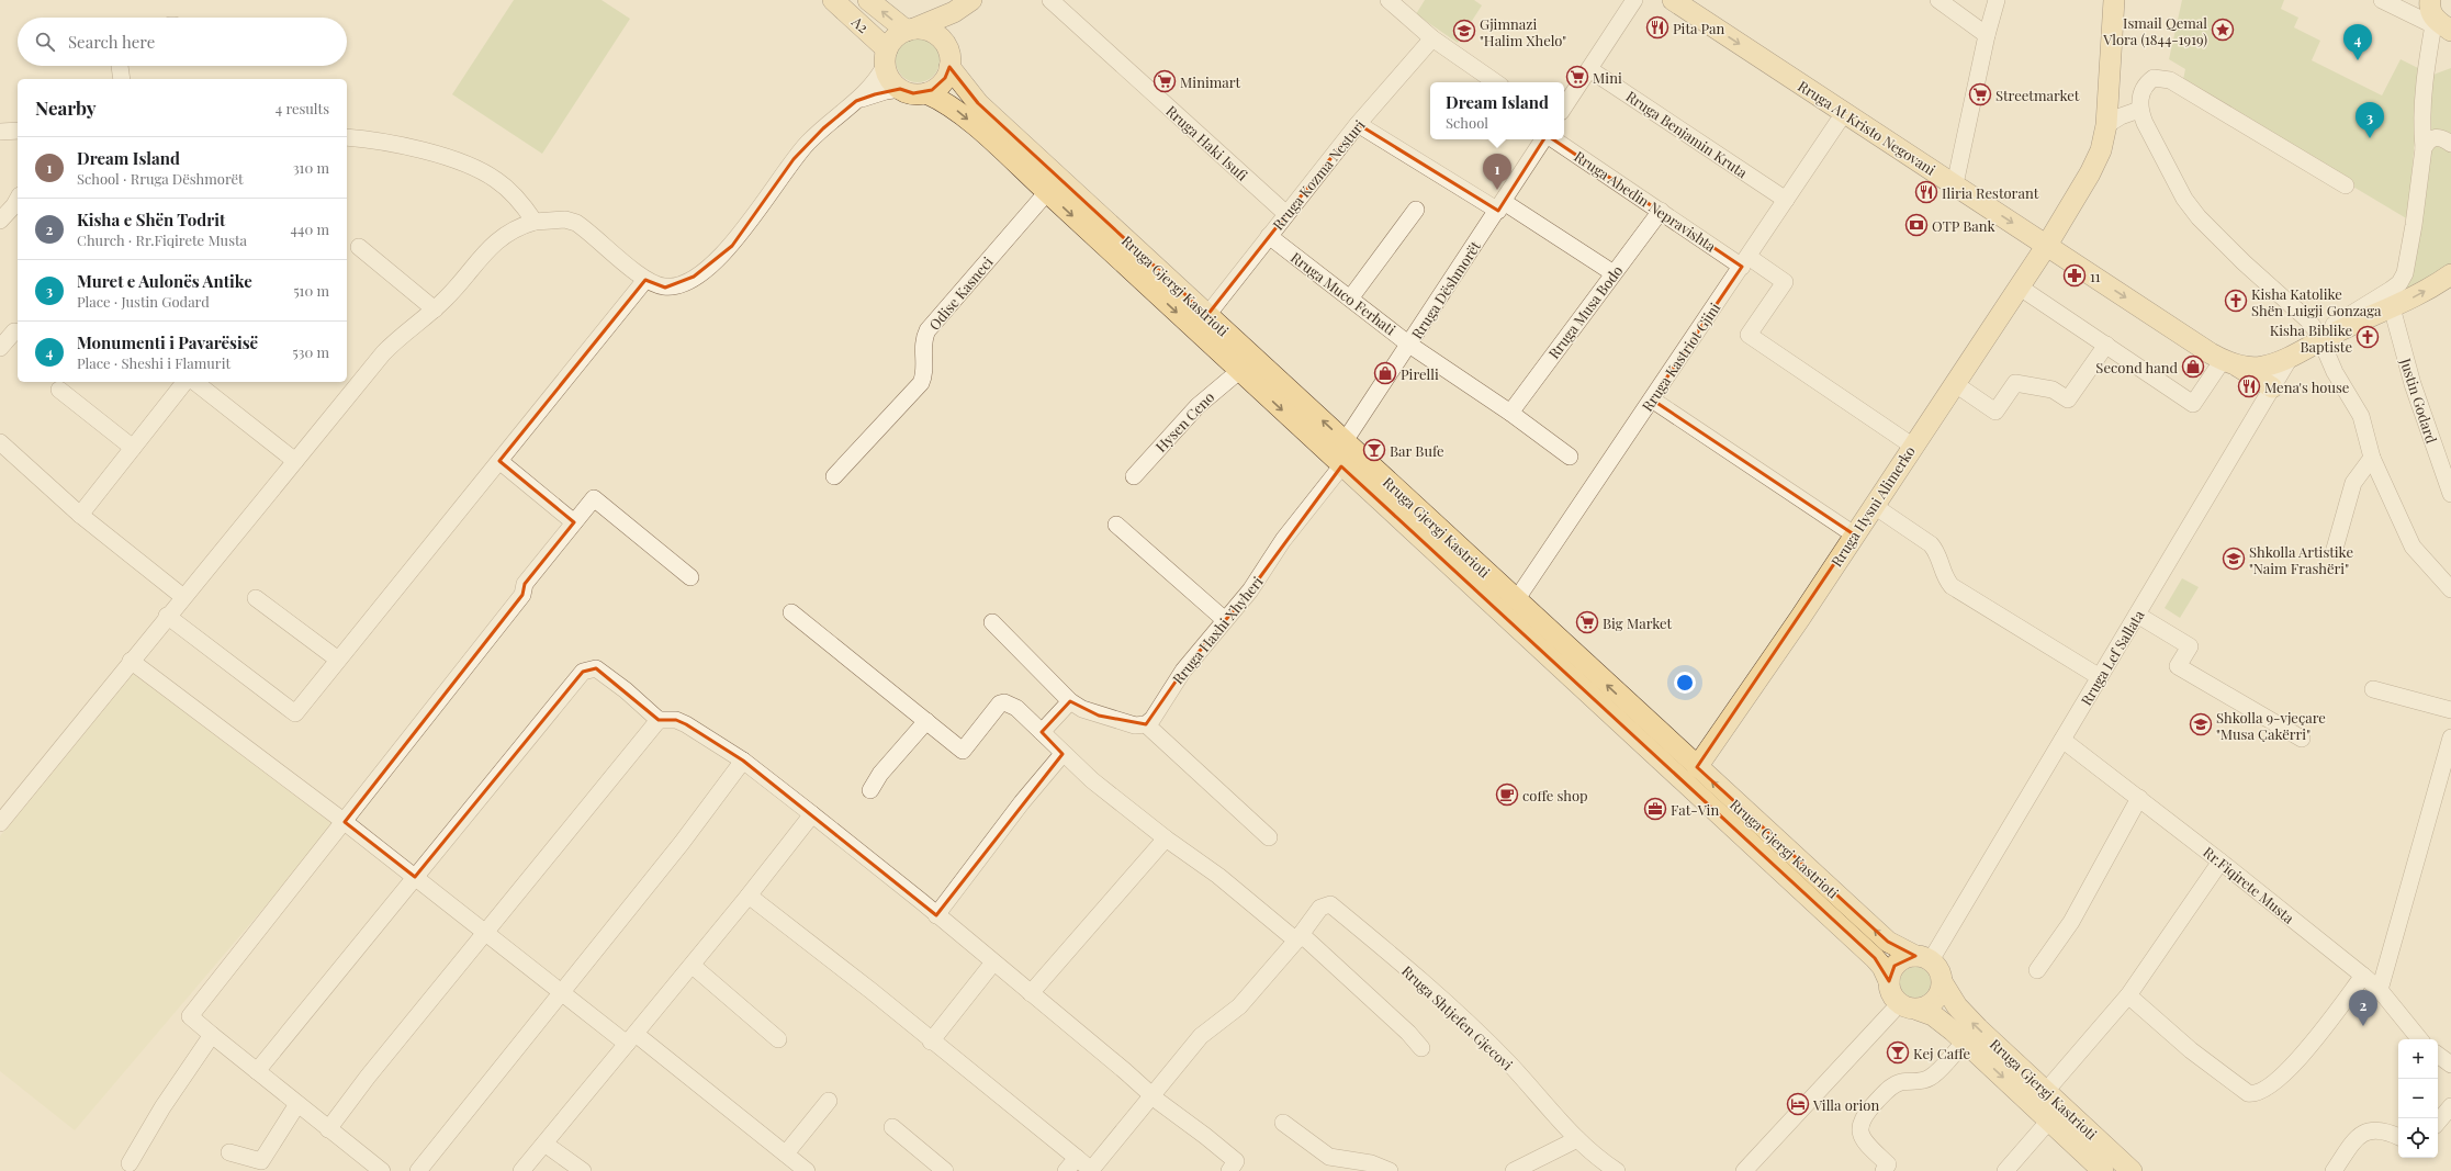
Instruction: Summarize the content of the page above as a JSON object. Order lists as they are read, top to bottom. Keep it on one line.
{"streets":{"main road":["A2","Rruga At Kristo Negovani","Rruga Gjergj Kastrioti","Rruga Hysni Alimerko"],"street":["Rruga Benjamin Kruta","Rruga Haki Isufi","Rruga Kozma Nesturi","Rruga Abedin Nepravishta","Rruga Dëshmorët","Odise Kasneci","Rruga Muco Ferhati","Rruga Musa Bodo","Rruga Kastriot Gjini","Justin Godard","Hysen Ceno","Rruga Haxhi Xhyheri","Rruga Lef Sallata","Rr.Fiqirete Musta","Rruga Shtjefen Gjecovi"]},"crossings":[["A2","Rruga Gjergj Kastrioti"],["Rruga At Kristo Negovani","Rruga Kastriot Gjini"],["Rruga At Kristo Negovani","Justin Godard"],["Rruga At Kristo Negovani","Rruga Hysni Alimerko"],["Rruga At Kristo Negovani","Rruga Lef Sallata"],["Rruga Benjamin Kruta","Rruga Kastriot Gjini"],["Rruga Haki Isufi","Rruga Kozma Nesturi"],["Rruga Kozma Nesturi","Rruga Gjergj Kastrioti"],["Rruga Kozma Nesturi","Rruga Muco Ferhati"],["Rruga Abedin Nepravishta","Rruga Musa Bodo"],["Rruga Abedin Nepravishta","Rruga Kastriot Gjini"],["Rruga Abedin Nepravishta","Rruga Hysni Alimerko"],["Rruga Gjergj Kastrioti","Rruga Dëshmorët"],["Rruga Gjergj Kastrioti","Odise Kasneci"],["Rruga Gjergj Kastrioti","Rruga Kastriot Gjini"],["Rruga Gjergj Kastrioti","Hysen Ceno"],["Rruga Gjergj Kastrioti","Rruga Hysni Alimerko"],["Rruga Gjergj Kastrioti","Rruga Haxhi Xhyheri"],["Rruga Gjergj Kastrioti","Rruga Lef Sallata"],["Rruga Dëshmorët","Rruga Muco Ferhati"],["Rruga Muco Ferhati","Rruga Musa Bodo"],["Rruga Lef Sallata","Rr.Fiqirete Musta"]],"one_way":["Rruga At Kristo Negovani"],"places":{"restaurant":["Pita Pan","Iliria Restorant","Mena's house"],"place":["Ismail Qemal Vlora (1844-1919)"],"school or university":["Gjimnazi \"Halim Xhelo\"","Shkolla Artistike \"Naim Frashëri\"","Shkolla 9-vjeçare \"Musa Çakërri\""],"supermarket":["Mini","Minimart","Streetmarket","Big Market"],"bank":["OTP Bank"],"pharmacy":["11"],"church":["Kisha Katolike Shën Luigji Gonzaga","Kisha Biblike Baptiste"],"shop":["Second hand","Pirelli"],"bar":["Bar Bufe","Kej Caffe"],"cafe":["coffe shop"],"office":["Fat-Vin"],"hotel":["Villa orion"]},"page":{"search":"Search here","pins":["4","3","1","2"],"heading":["Nearby","4 results"],"popup":["Dream Island","School"],"list":[{"mark":"1","name":"Dream Island","note":"School · Rruga Dëshmorët","value":"310 m"},{"mark":"2","name":"Kisha e Shën Todrit","note":"Church · Rr.Fiqirete Musta","value":"440 m"},{"mark":"3","name":"Muret e Aulonës Antike","note":"Place · Justin Godard","value":"510 m"},{"mark":"4","name":"Monumenti i Pavarësisë","note":"Place · Sheshi i Flamurit","value":"530 m"}],"map_buttons":["+","−"]}}
